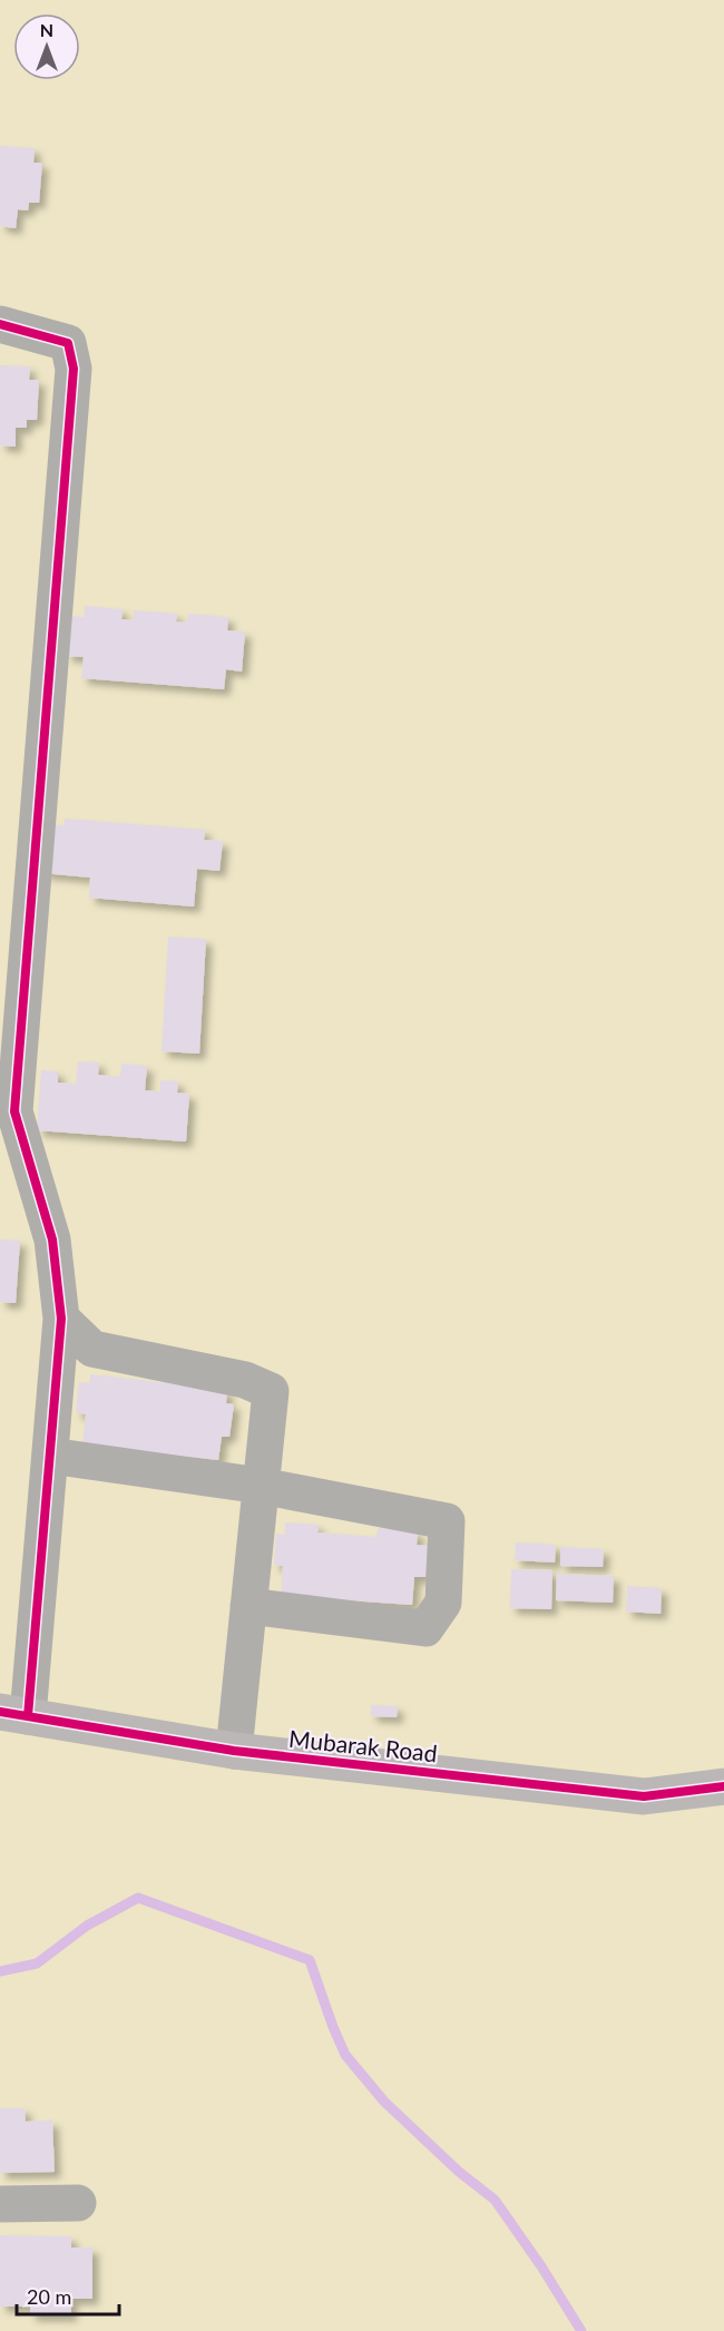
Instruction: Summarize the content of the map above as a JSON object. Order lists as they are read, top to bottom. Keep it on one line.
{"streets":{"street":["Mubarak Road"]},"scale_bar":"20 m","north":"top"}
